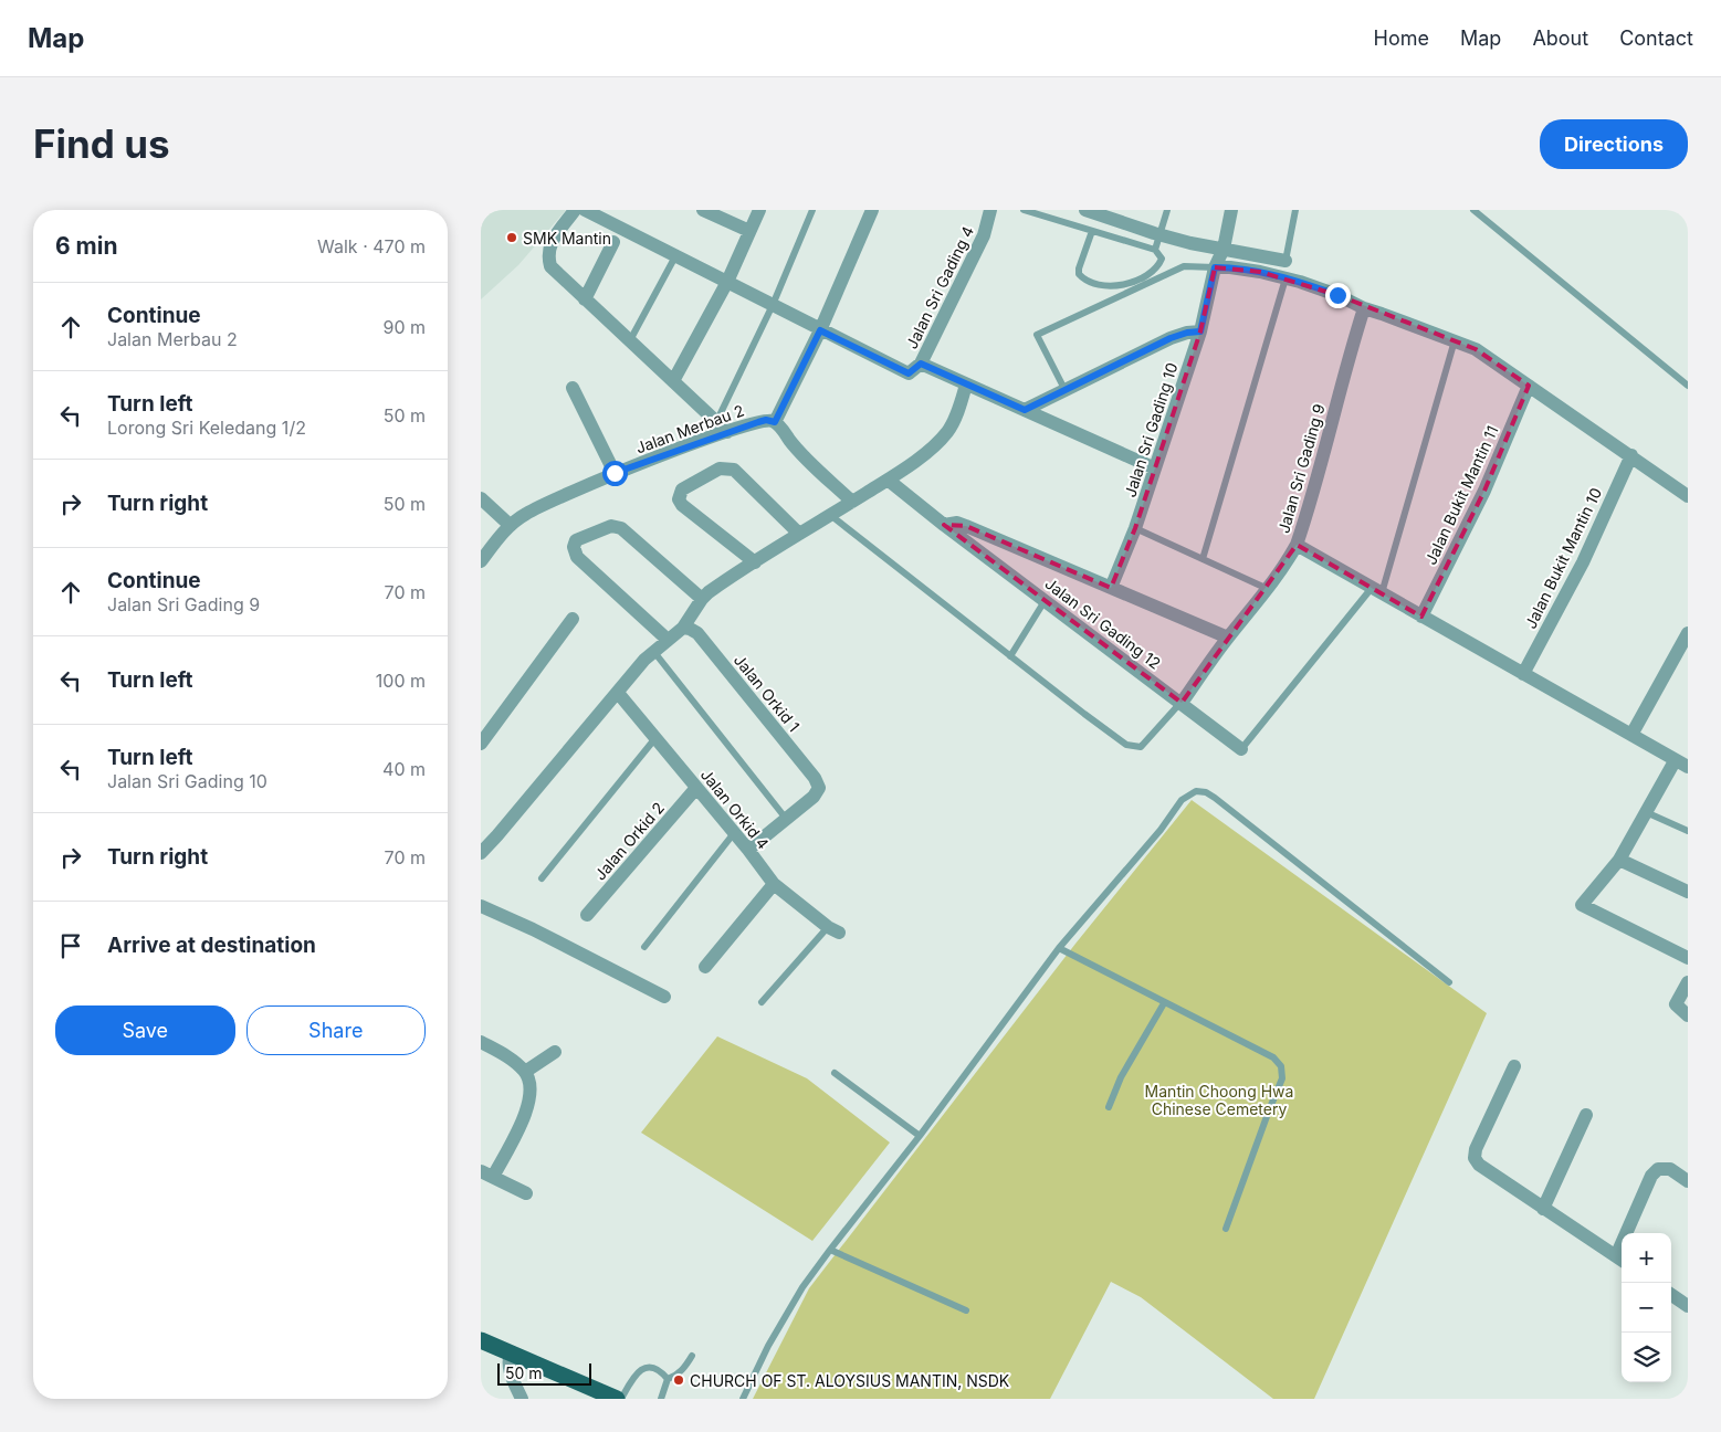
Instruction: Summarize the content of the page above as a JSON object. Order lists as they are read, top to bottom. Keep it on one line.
{"streets":{"street":["Jalan Sri Gading 4","Jalan Merbau 2","Jalan Sri Gading 10","Jalan Sri Gading 9","Jalan Bukit Mantin 11","Jalan Bukit Mantin 10","Jalan Sri Gading 12","Jalan Orkid 1","Jalan Orkid 4","Jalan Orkid 2"]},"crossings":[["Jalan Sri Gading 10","Jalan Sri Gading 12"],["Jalan Sri Gading 9","Jalan Sri Gading 12"],["Jalan Orkid 4","Jalan Orkid 2"]],"parks":["Mantin Choong Hwa Chinese Cemetery"],"places":["SMK Mantin","CHURCH OF ST. ALOYSIUS MANTIN, NSDK"],"scale_bar":"50 m","page":{"header":"Map","nav":["Home","Map","About","Contact"],"buttons":["Directions",["Save","Share"]],"title":"Find us","heading":["6 min","Walk · 470 m"],"list":[["Continue","Jalan Merbau 2","90 m"],["Turn left","Lorong Sri Keledang 1/2","50 m"],["Turn right","50 m"],["Continue","Jalan Sri Gading 9","70 m"],["Turn left","100 m"],["Turn left","Jalan Sri Gading 10","40 m"],["Turn right","70 m"],"Arrive at destination"],"map_buttons":["+","−"],"scale":"50 m"}}
